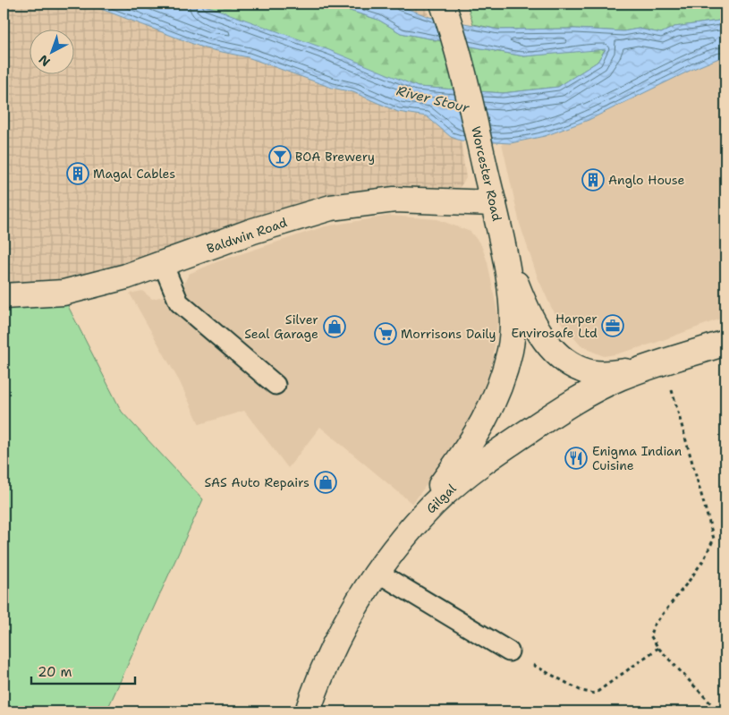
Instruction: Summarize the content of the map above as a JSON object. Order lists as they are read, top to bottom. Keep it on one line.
{"streets":{"main road":["Worcester Road","Baldwin Road","Gilgal"]},"crossings":[["Worcester Road","Baldwin Road"]],"water":["River Stour"],"places":{"bar":["BOA Brewery"],"building":["Magal Cables","Anglo House"],"office":["Harper Envirosafe Ltd"],"shop":["Silver Seal Garage","SAS Auto Repairs"],"supermarket":["Morrisons Daily"],"restaurant":["Enigma Indian Cuisine"]},"scale_bar":"20 m","north":"bottom left"}
